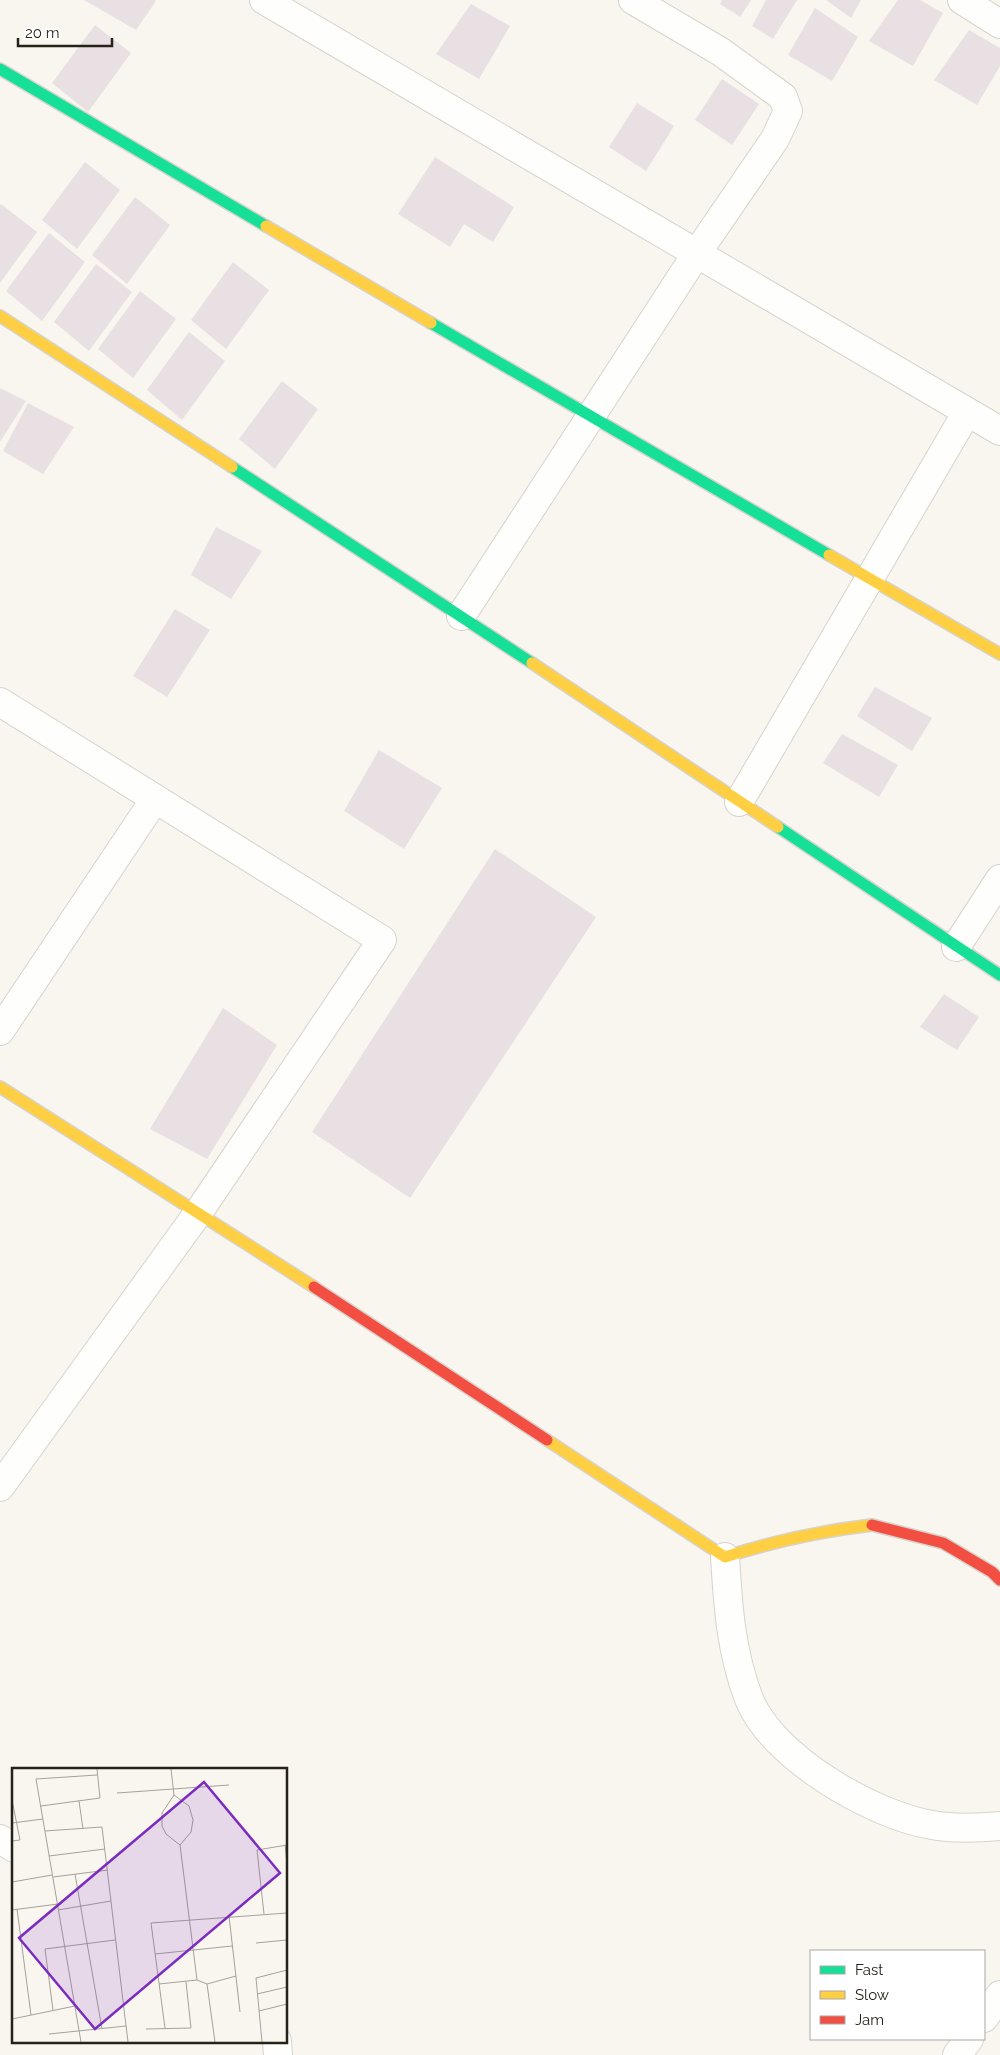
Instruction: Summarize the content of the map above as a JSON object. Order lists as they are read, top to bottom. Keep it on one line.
{"legend":["Fast","Slow","Jam"],"scale_bar":"20 m"}
